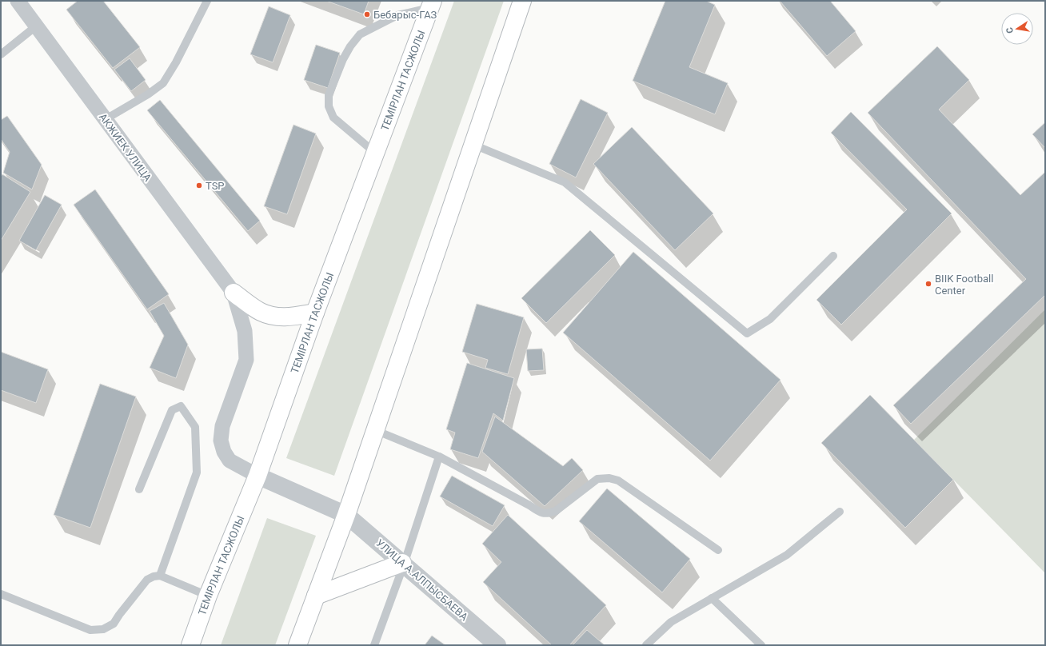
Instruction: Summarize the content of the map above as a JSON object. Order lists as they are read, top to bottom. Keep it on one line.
{"streets":{"main road":["ТЕМІРЛАН ТАСЖОЛЫ"],"street":["АКЖИЕК УЛИЦА","УЛИЦА А.АЛПЫСБАЕВА"]},"crossings":[["ТЕМІРЛАН ТАСЖОЛЫ","УЛИЦА А.АЛПЫСБАЕВА"]],"places":["Бебарыс-ГАЗ","TSP","BIIK Football Center"],"north":"left"}
